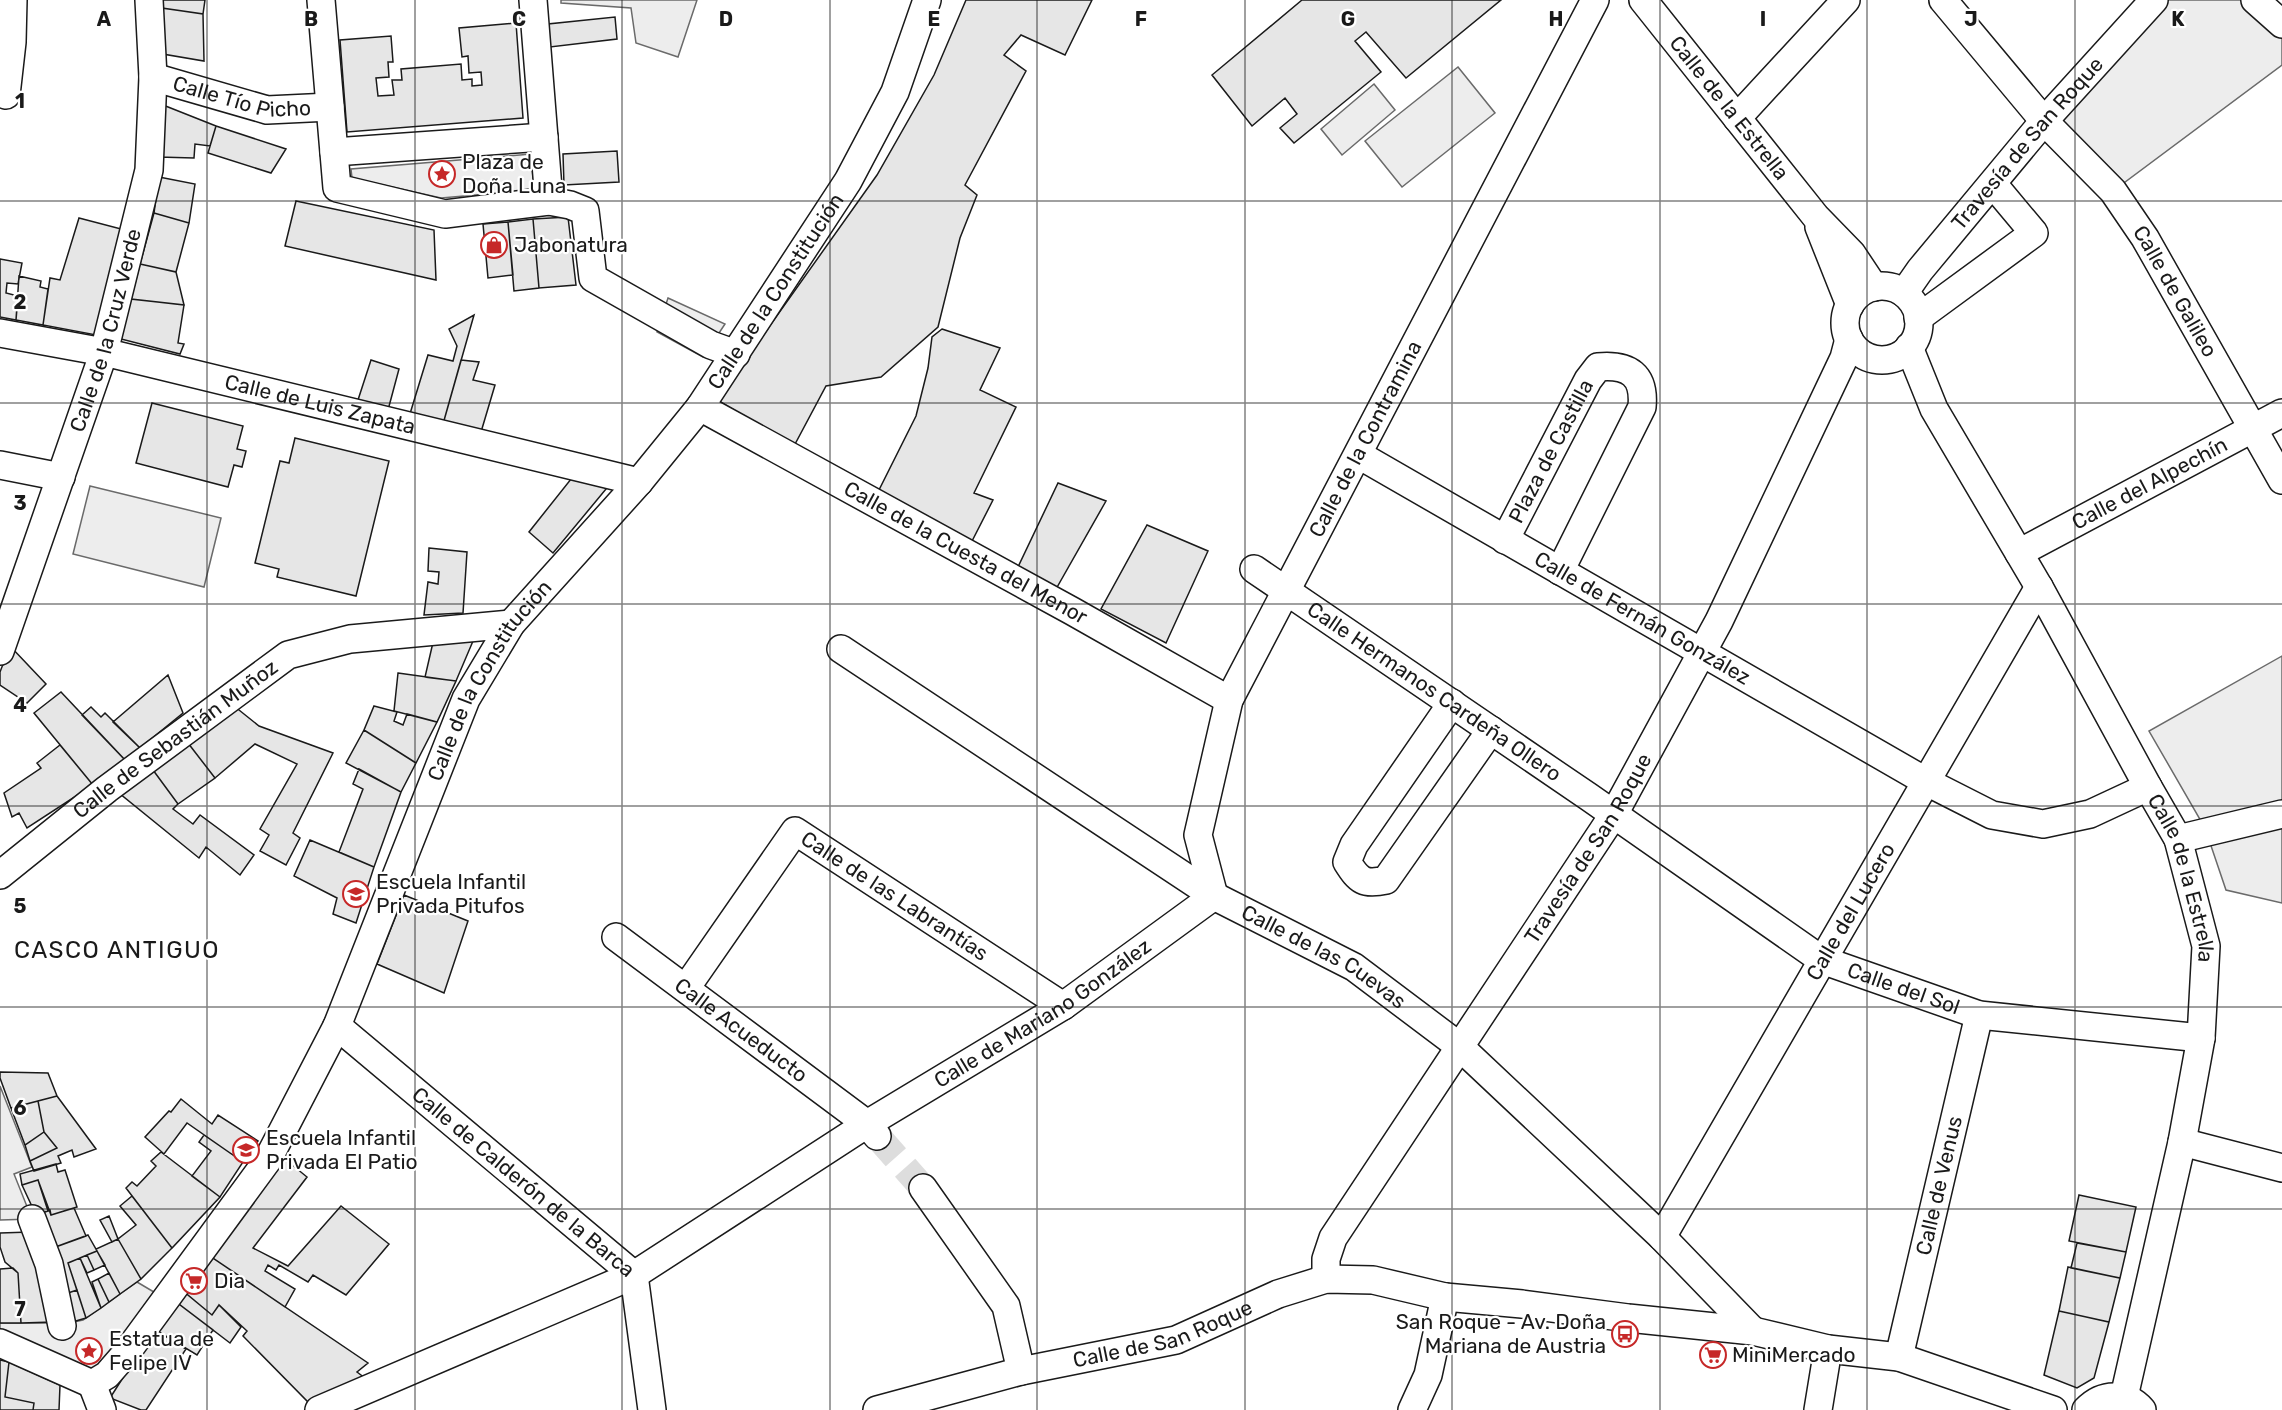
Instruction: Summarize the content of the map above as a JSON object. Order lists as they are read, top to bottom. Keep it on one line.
{"streets":{"street":["Calle Tío Picho","Calle de la Estrella","Travesía de San Roque","Calle de la Constitución","Calle de Galileo","Calle de la Cruz Verde","Calle de Luis Zapata","Calle de la Contramina","Plaza de Castilla","Calle del Alpechín","Calle de la Cuesta del Menor","Calle de Fernán González","Calle Hermanos Cardeña Ollero","Calle de Sebastián Muñoz","Calle de las Labrantías","Calle del Lucero","Calle de las Cuevas","Calle del Sol","Calle de Mariano González","Calle Acueducto","Calle de Calderón de la Barca","Calle de Venus","Calle de San Roque"]},"crossings":[["Calle Tío Picho","Calle de la Cruz Verde"],["Calle de la Estrella","Travesía de San Roque"],["Calle de la Estrella","Calle del Alpechín"],["Calle de la Estrella","Calle de Fernán González"],["Calle de la Estrella","Calle del Lucero"],["Calle de la Estrella","Calle del Sol"],["Travesía de San Roque","Calle de Galileo"],["Travesía de San Roque","Calle de Fernán González"],["Travesía de San Roque","Calle Hermanos Cardeña Ollero"],["Travesía de San Roque","Calle de las Cuevas"],["Travesía de San Roque","Calle del Sol"],["Travesía de San Roque","Calle de San Roque"],["Calle de la Constitución","Calle de Luis Zapata"],["Calle de la Constitución","Calle de la Cuesta del Menor"],["Calle de la Constitución","Calle de Sebastián Muñoz"],["Calle de la Constitución","Calle de Calderón de la Barca"],["Calle de Galileo","Calle del Alpechín"],["Calle de la Cruz Verde","Calle de Luis Zapata"],["Calle de la Contramina","Calle de la Cuesta del Menor"],["Calle de la Contramina","Calle de Fernán González"],["Calle de la Contramina","Calle Hermanos Cardeña Ollero"],["Calle de la Contramina","Calle de las Cuevas"],["Calle de la Contramina","Calle de Mariano González"],["Plaza de Castilla","Calle de Fernán González"],["Calle de Fernán González","Calle del Lucero"],["Calle Hermanos Cardeña Ollero","Calle del Sol"],["Calle de las Labrantías","Calle de Mariano González"],["Calle de las Labrantías","Calle Acueducto"],["Calle del Lucero","Calle de las Cuevas"],["Calle del Lucero","Calle del Sol"],["Calle de las Cuevas","Calle de Mariano González"],["Calle de las Cuevas","Calle de San Roque"],["Calle del Sol","Calle de Venus"],["Calle de Mariano González","Calle Acueducto"],["Calle de Mariano González","Calle de Calderón de la Barca"],["Calle de Venus","Calle de San Roque"]],"districts":["CASCO ANTIGUO"],"places":{"place":["Plaza de Doña Luna","Estatua de Felipe IV"],"shop":["Jabonatura"],"school or university":["Escuela Infantil Privada Pitufos","Escuela Infantil Privada El Patio"],"supermarket":["Dia","MiniMercado"],"bus stop":["San Roque - Av. Doña Mariana de Austria"]},"grid":{"columns":["A","B","C","D","E","F","G","H","I","J","K"],"rows":["1","2","3","4","5","6","7"]}}
